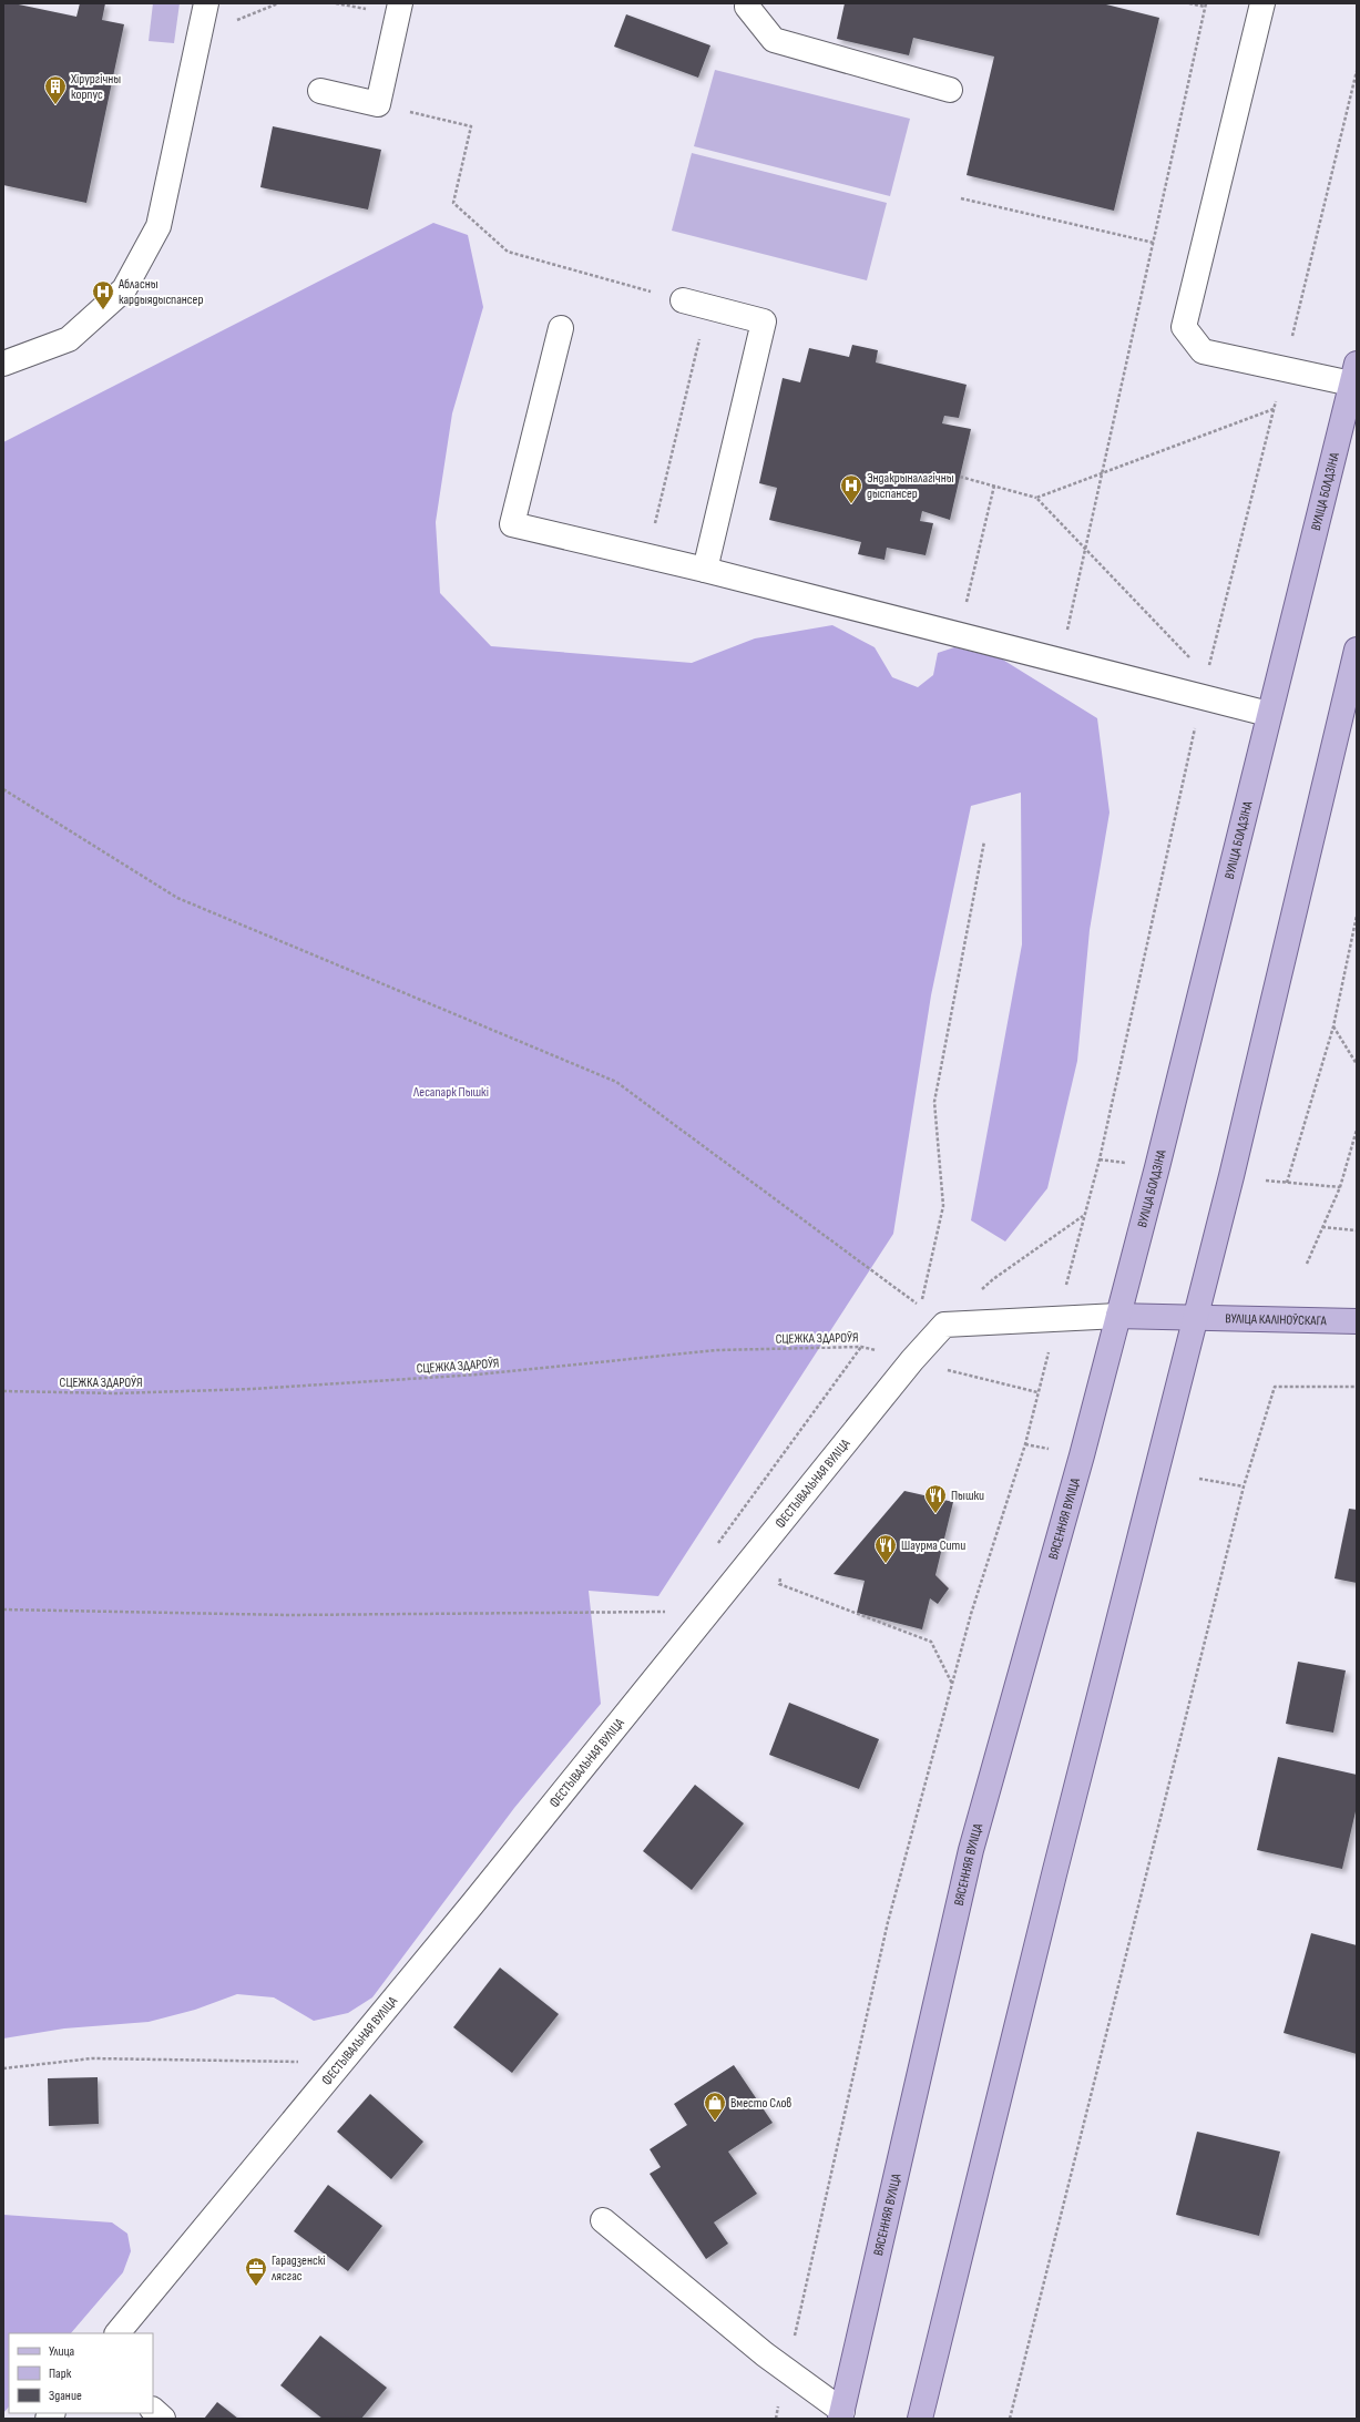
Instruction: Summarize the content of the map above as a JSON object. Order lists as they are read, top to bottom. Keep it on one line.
{"streets":{"main road":["ВУЛІЦА БОЛДЗІНА","ВУЛІЦА КАЛІНОЎСКАГА","ВЯСЕННЯЯ ВУЛІЦА"],"street":["ФЕСТЫВАЛЬНАЯ ВУЛІЦА"],"path":["СЦЕЖКА ЗДАРОЎЯ"]},"crossings":[["ВУЛІЦА БОЛДЗІНА","ВУЛІЦА КАЛІНОЎСКАГА"],["ВУЛІЦА БОЛДЗІНА","ВЯСЕННЯЯ ВУЛІЦА"],["ВУЛІЦА КАЛІНОЎСКАГА","ВЯСЕННЯЯ ВУЛІЦА"],["СЦЕЖКА ЗДАРОЎЯ","ФЕСТЫВАЛЬНАЯ ВУЛІЦА"]],"parks":["Лесапарк Пышкі"],"places":{"building":["Хірургічны корпус"],"hospital":["Абласны кардыядыспансер","Эндакрыналагічны дыспансер"],"restaurant":["Пышки","Шаурма Сити"],"shop":["Вместо Слов"],"office":["Гарадзенскі лясгас"]},"legend":["Улица","Парк","Здание"]}
